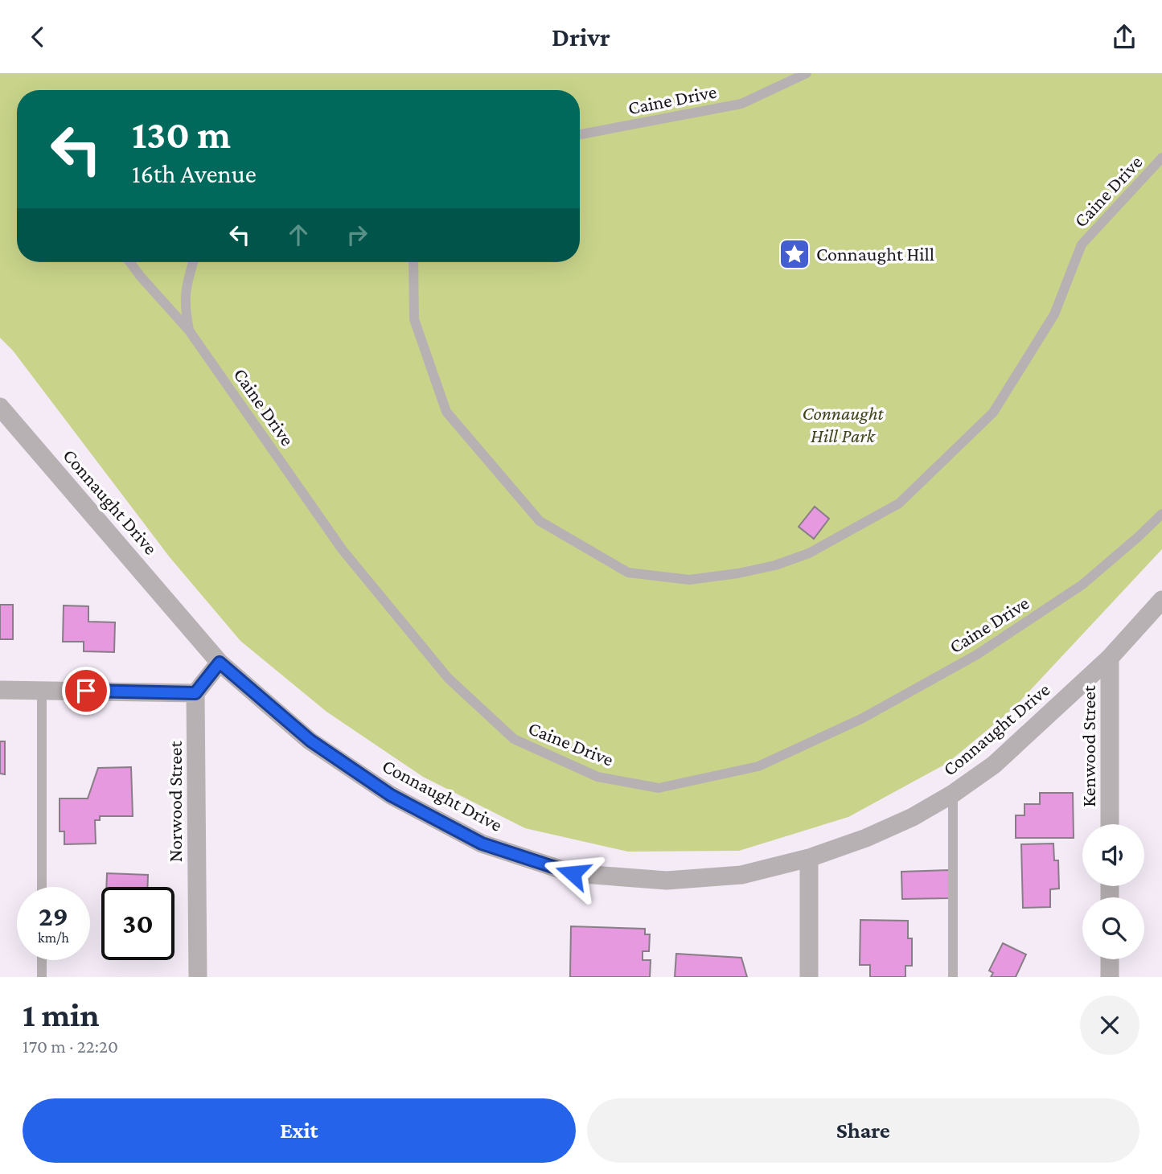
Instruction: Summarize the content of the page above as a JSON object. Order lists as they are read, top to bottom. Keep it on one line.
{"streets":{"street":["Connaught Drive","Kenwood Street","Norwood Street"],"lane":["Caine Drive"]},"crossings":[["Connaught Drive","Kenwood Street"]],"parks":["Connaught Hill Park"],"places":{"place":["Connaught Hill"]},"page":{"header":"Drivr","turn":["130 m","16th Avenue"],"speed":"29 km/h","limit":"30","heading":["1 min","170 m · 22:20"],"buttons":["Exit","Share"]}}
